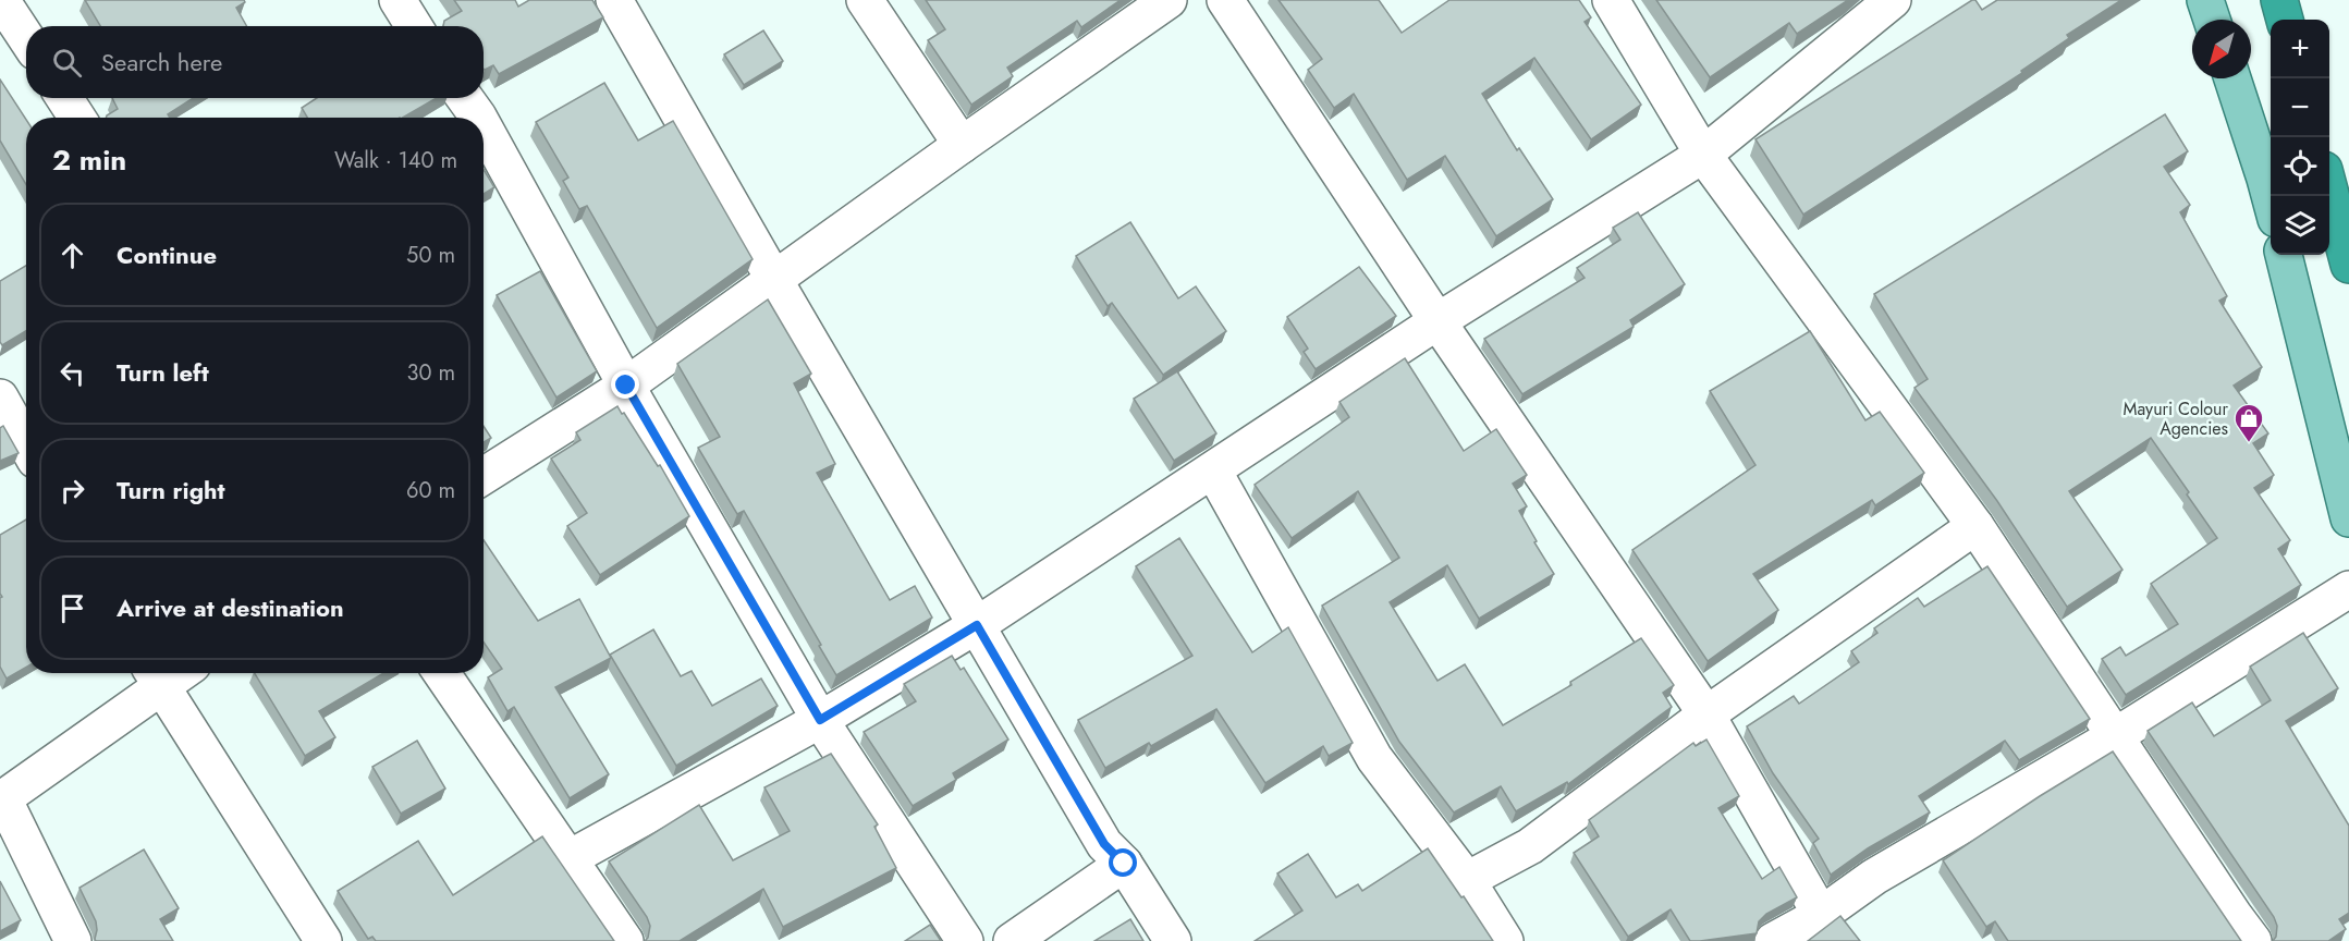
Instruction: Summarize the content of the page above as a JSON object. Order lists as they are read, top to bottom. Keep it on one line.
{"places":{"shop":["Mayuri Colour Agencies"]},"north":"bottom left","page":{"map_buttons":["+","−"],"search":"Search here","heading":["2 min","Walk · 140 m"],"list":[["Continue","50 m"],["Turn left","30 m"],["Turn right","60 m"],"Arrive at destination"]}}
